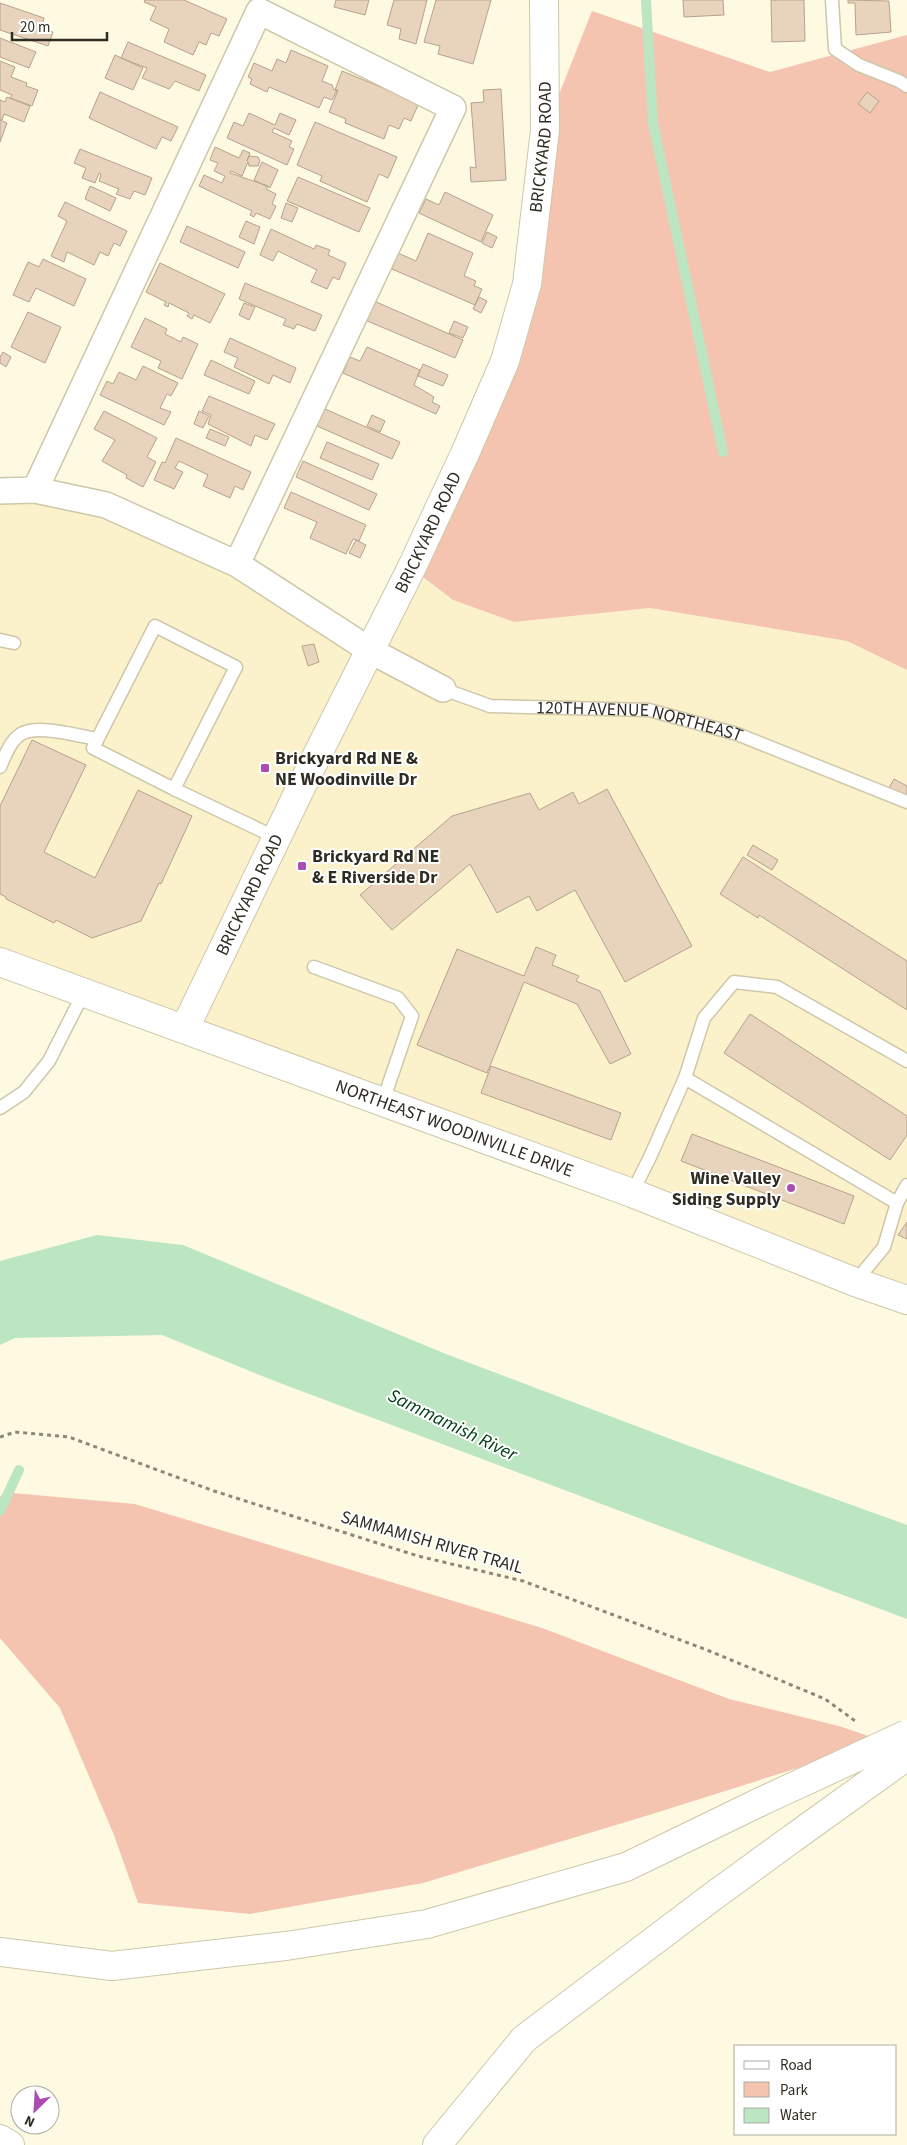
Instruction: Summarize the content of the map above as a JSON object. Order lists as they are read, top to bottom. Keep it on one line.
{"streets":{"main road":["BRICKYARD ROAD","NORTHEAST WOODINVILLE DRIVE"],"street":["120TH AVENUE NORTHEAST"],"path":["SAMMAMISH RIVER TRAIL"]},"crossings":[["BRICKYARD ROAD","120TH AVENUE NORTHEAST"],["BRICKYARD ROAD","NORTHEAST WOODINVILLE DRIVE"]],"water":["Sammamish River"],"places":{"transit":["Brickyard Rd NE & NE Woodinville Dr","Brickyard Rd NE & E Riverside Dr"],"other":["Wine Valley Siding Supply"]},"legend":["Road","Park","Water"],"scale_bar":"20 m","north":"bottom left"}
